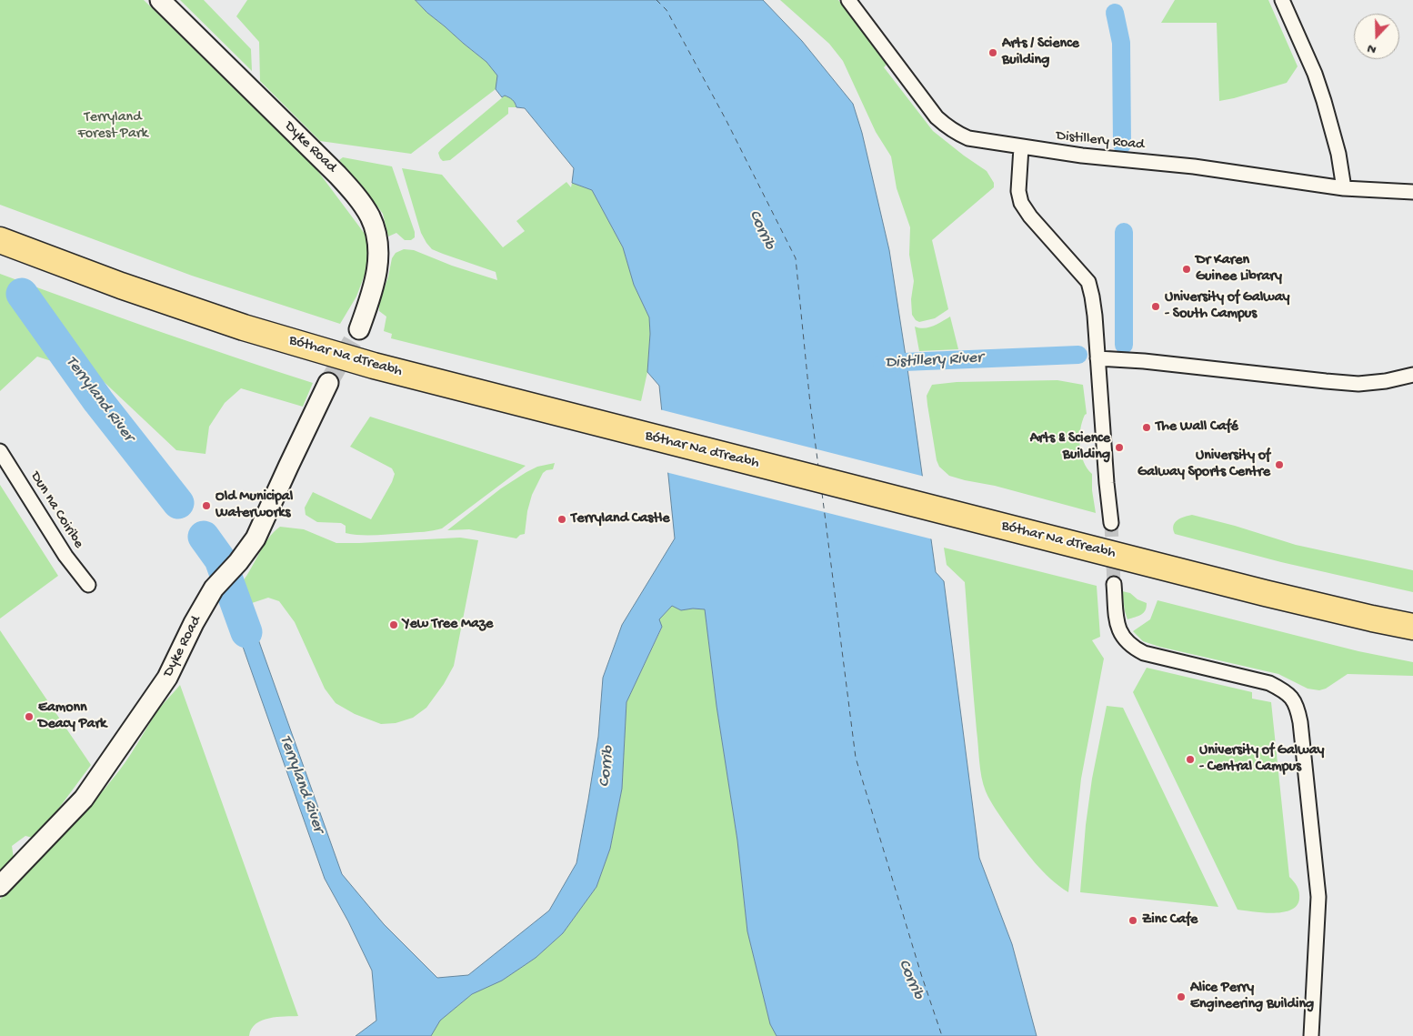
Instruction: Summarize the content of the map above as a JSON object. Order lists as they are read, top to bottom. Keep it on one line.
{"streets":{"highway":["Bóthar Na dTreabh"],"street":["Distillery Road","Dyke Road","Dun na Coiribe"]},"water":["Corrib","Distillery River","Terryland River"],"parks":["Terryland Forest Park"],"places":["Arts / Science Building","Dr Karen Guinee Library","University of Galway - South Campus","The Wall Café","Arts & Science Building","University of Galway Sports Centre","Old Municipal Waterworks","Terryland Castle","Yew Tree Maze","Eamonn Deacy Park","University of Galway - Central Campus","Zinc Cafe","Alice Perry Engineering Building"],"north":"bottom"}
